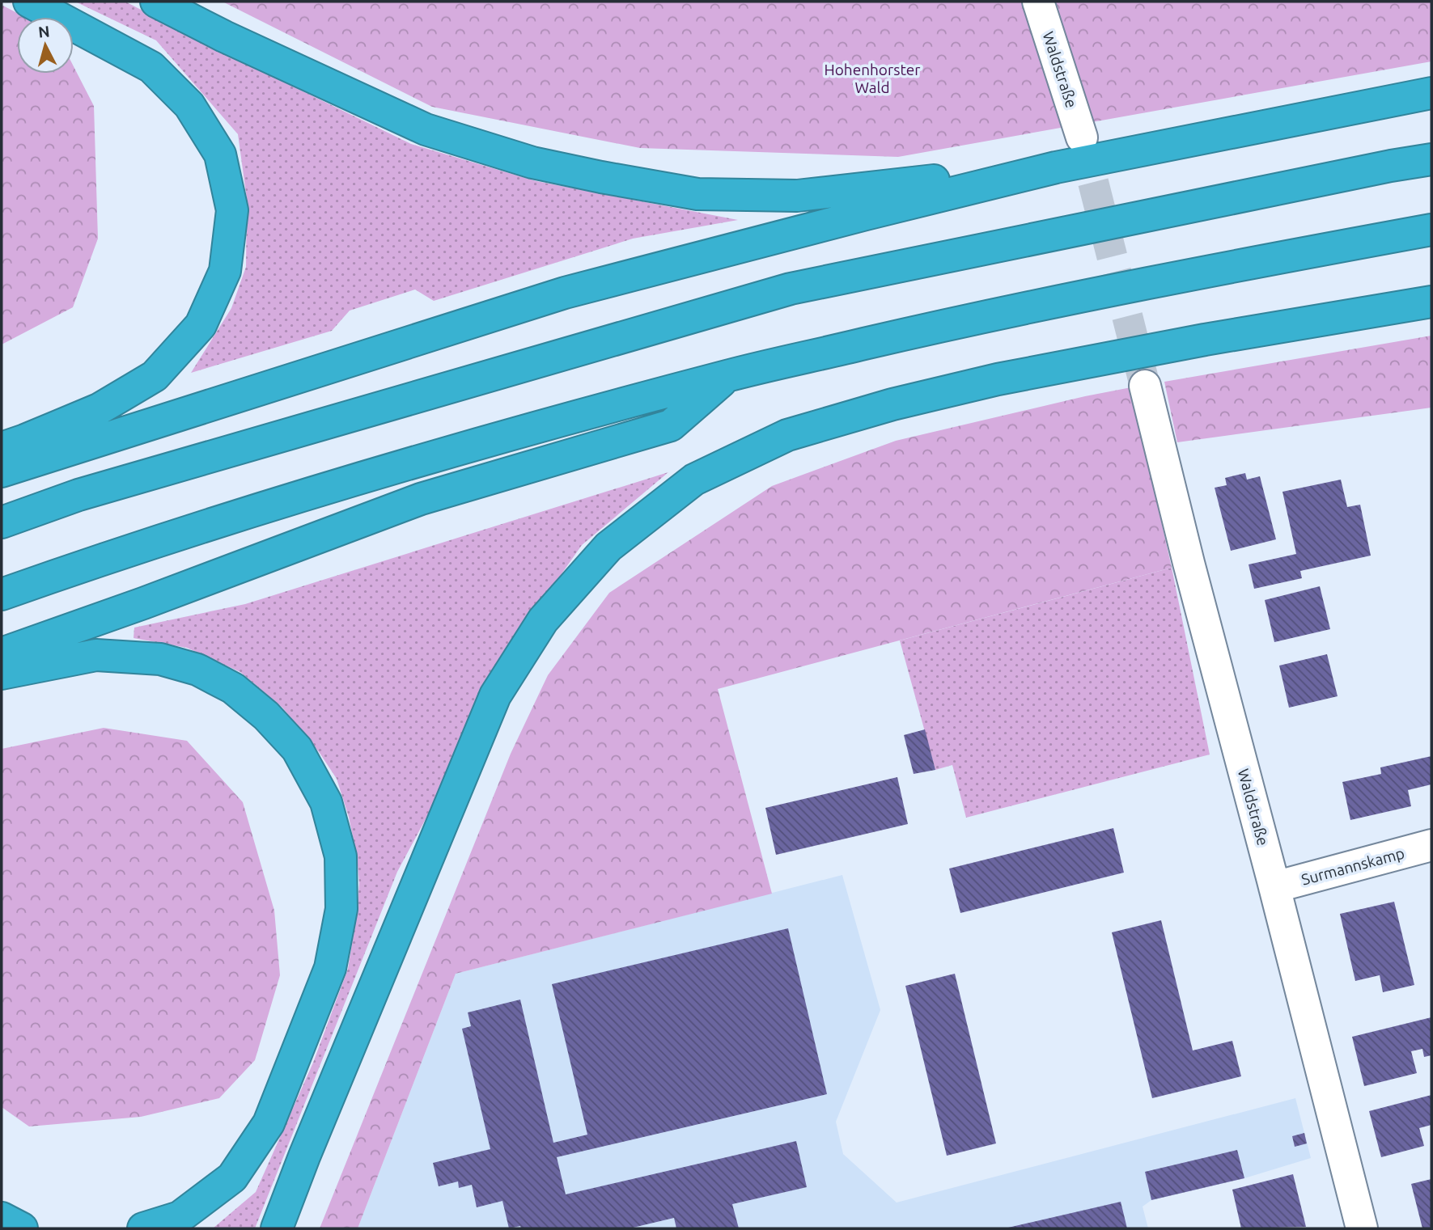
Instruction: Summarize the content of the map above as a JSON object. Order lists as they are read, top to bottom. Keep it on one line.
{"streets":{"street":["Waldstraße","Surmannskamp"]},"crossings":[["Waldstraße","Surmannskamp"]],"parks":["Hohenhorster Wald"],"north":"top"}
